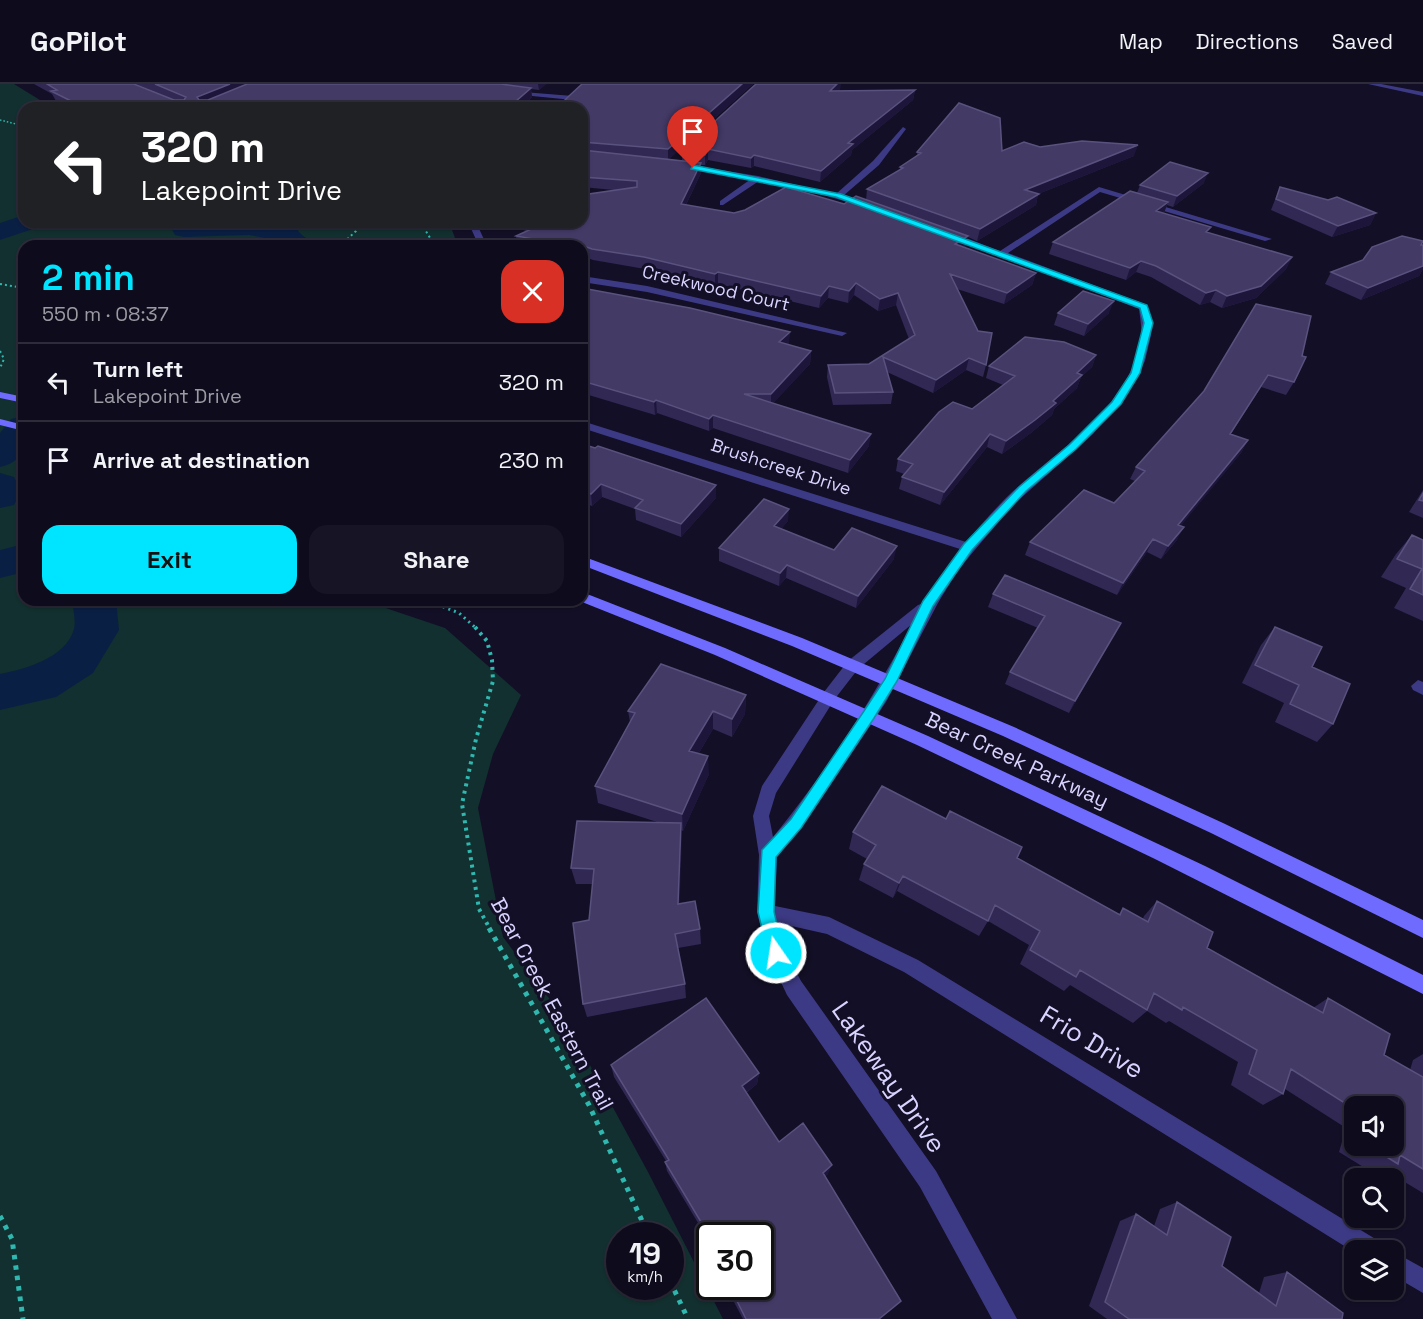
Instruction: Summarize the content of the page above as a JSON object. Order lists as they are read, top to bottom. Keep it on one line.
{"streets":{"main road":["Bear Creek Parkway"],"street":["Creekwood Court","Brushcreek Drive","Frio Drive","Lakeway Drive"],"path":["Bear Creek Eastern Trail"]},"crossings":[["Brushcreek Drive","Lakeway Drive"],["Bear Creek Parkway","Lakeway Drive"],["Frio Drive","Lakeway Drive"]],"page":{"header":"GoPilot","nav":["Map","Directions","Saved"],"turn":["320 m","Lakepoint Drive"],"heading":["2 min","550 m · 08:37"],"list":[{"name":"Turn left","note":"Lakepoint Drive","value":"320 m"},{"name":"Arrive at destination","value":"230 m"}],"buttons":["Exit","Share"],"speed":"19 km/h","limit":"30"}}
